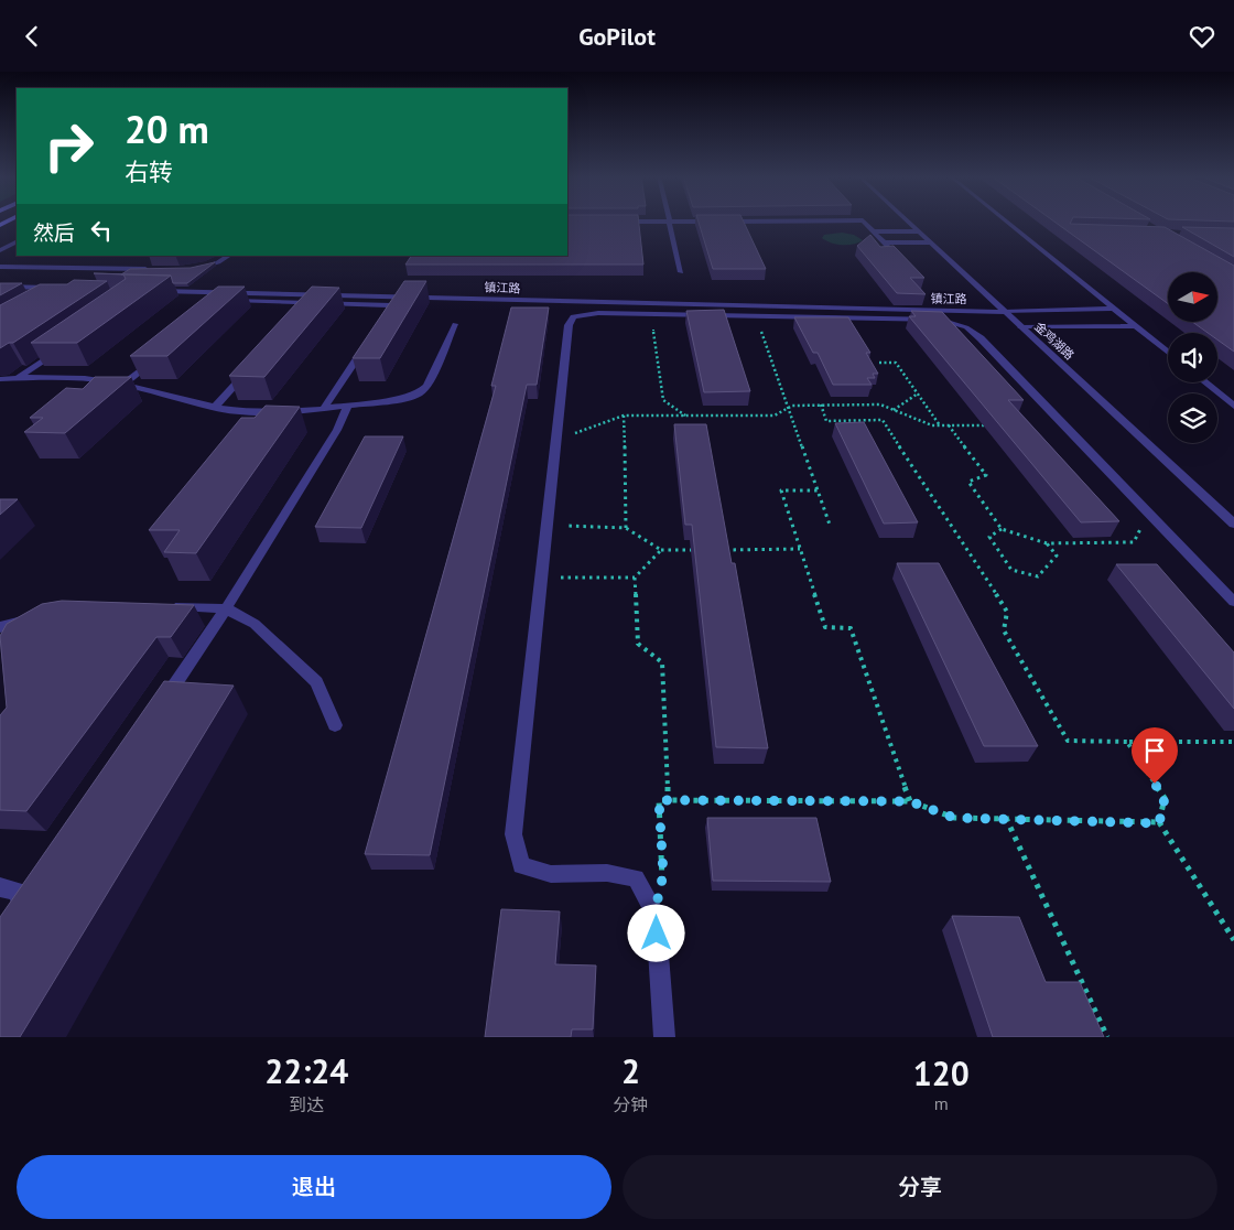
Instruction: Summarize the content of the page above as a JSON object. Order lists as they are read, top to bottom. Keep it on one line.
{"streets":{"street":["镇江路","金鸡湖路"]},"crossings":[["镇江路","金鸡湖路"]],"north":"right","page":{"header":"GoPilot","turn":["20 m","右转"],"then":"然后","eta":["22:24","到达","2","分钟","120","m"],"buttons":["退出","分享"]}}
